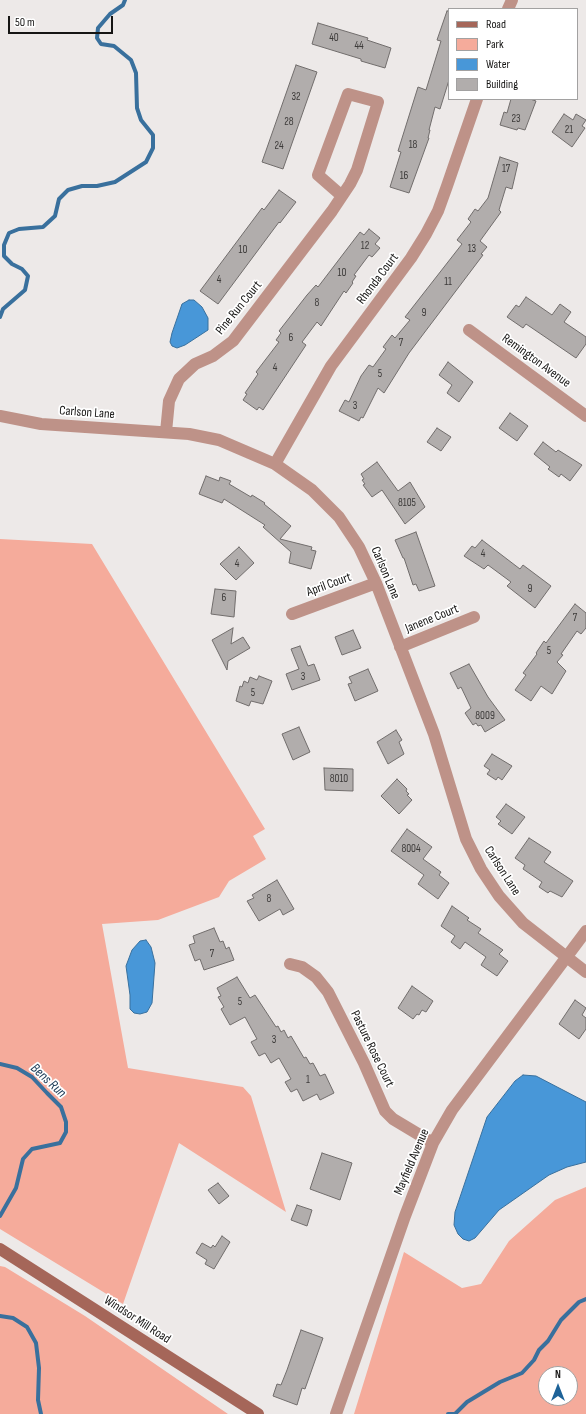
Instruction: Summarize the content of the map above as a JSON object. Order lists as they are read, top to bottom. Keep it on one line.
{"streets":{"main road":["Windsor Mill Road"],"street":["Rhonda Court","Pine Run Court","Remington Avenue","Carlson Lane","April Court","Janene Court","Pasture Rose Court","Mayfield Avenue"]},"crossings":[["Rhonda Court","Carlson Lane"],["Pine Run Court","Carlson Lane"],["Carlson Lane","April Court"],["Carlson Lane","Janene Court"],["Carlson Lane","Mayfield Avenue"],["Pasture Rose Court","Mayfield Avenue"]],"water":["Bens Run"],"house_numbers":["40","44","32","23","28","21","18","24","17","16","12","13","10","10","4","11","8","9","6","7","4","5","3","8105","4","4","9","6","7","5","3","5","8009","8010","8004","8","7","5","3","1"],"legend":["Road","Park","Water","Building"],"scale_bar":"50 m","north":"top"}
